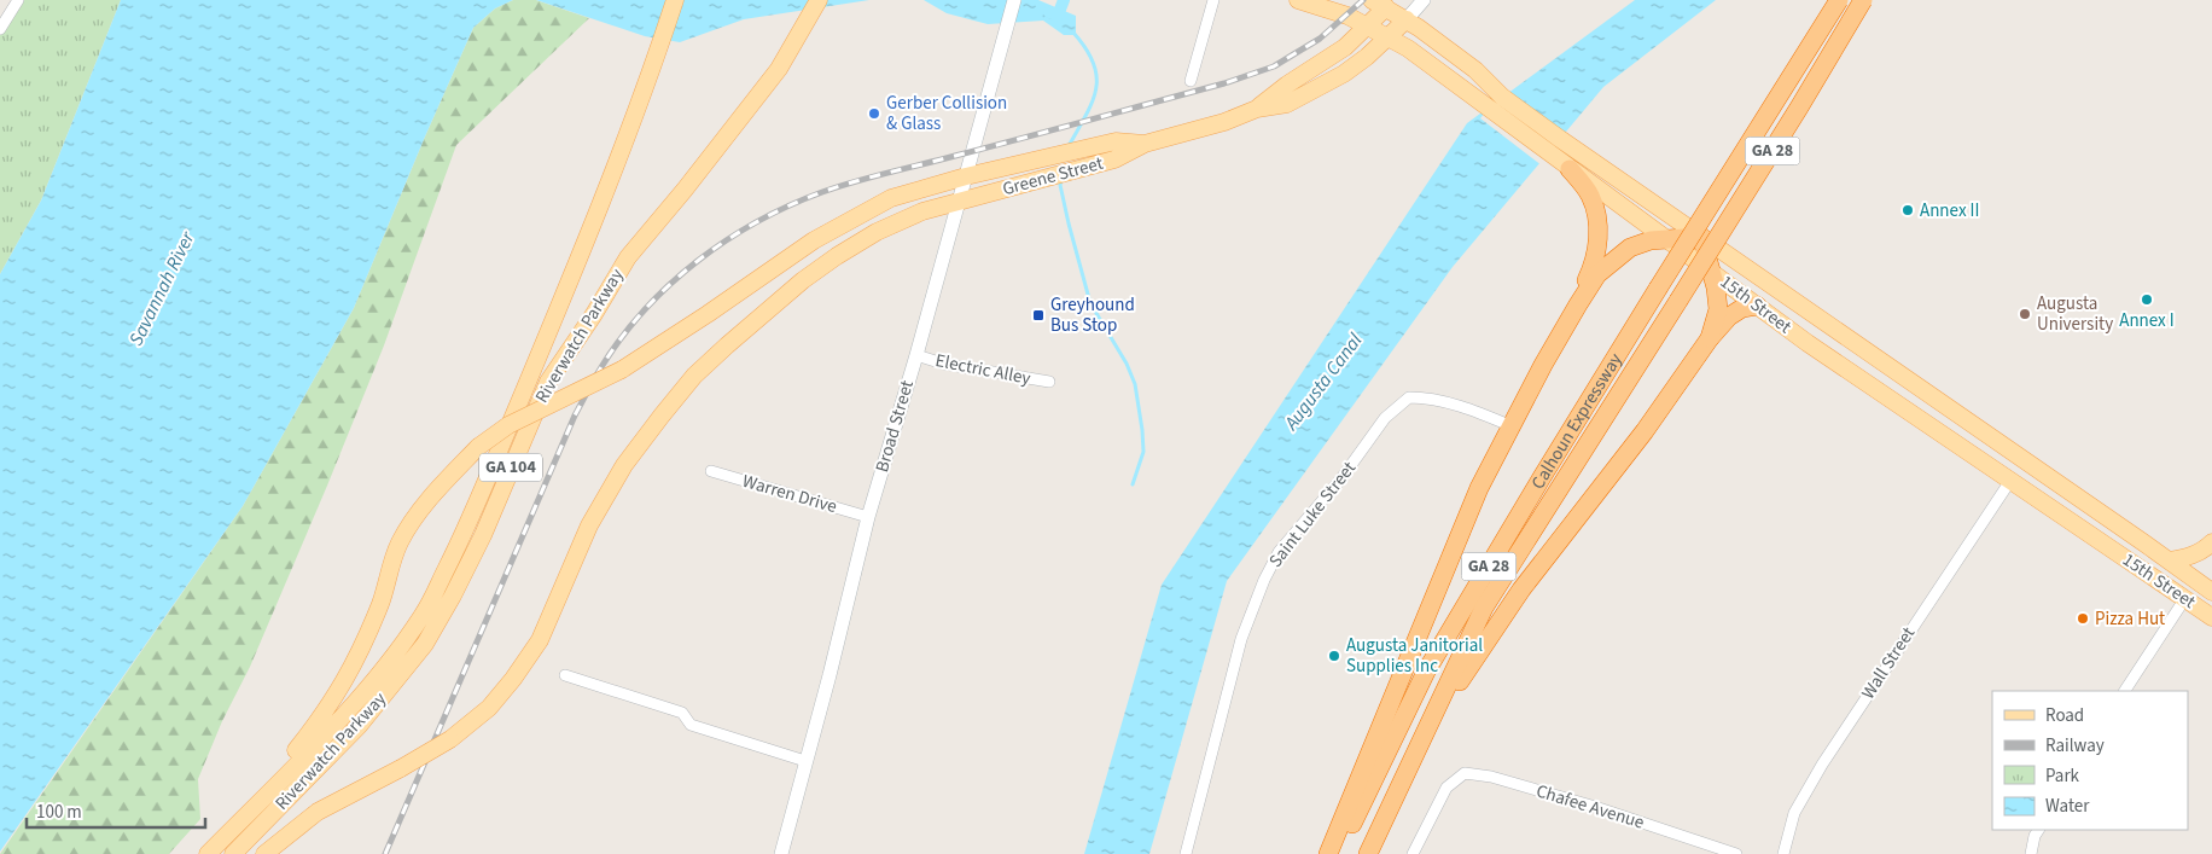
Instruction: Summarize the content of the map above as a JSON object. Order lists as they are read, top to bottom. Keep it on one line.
{"streets":{"highway":["GA 28","Calhoun Expressway"],"main road":["Greene Street","15th Street","Riverwatch Parkway","Broad Street","GA 104"],"street":["Electric Alley","Warren Drive","Saint Luke Street","Wall Street","Chafee Avenue"]},"crossings":[["Greene Street","15th Street"],["Greene Street","Riverwatch Parkway"],["Greene Street","Broad Street"],["15th Street","Wall Street"],["Electric Alley","Broad Street"],["Broad Street","Warren Drive"]],"water":["Savannah River","Augusta Canal"],"places":{"other":["Gerber Collision & Glass","Annex II","Annex I","Augusta University","Pizza Hut","Augusta Janitorial Supplies Inc"],"transit":["Greyhound Bus Stop"]},"legend":["Road","Railway","Park","Water"],"scale_bar":"100 m"}
